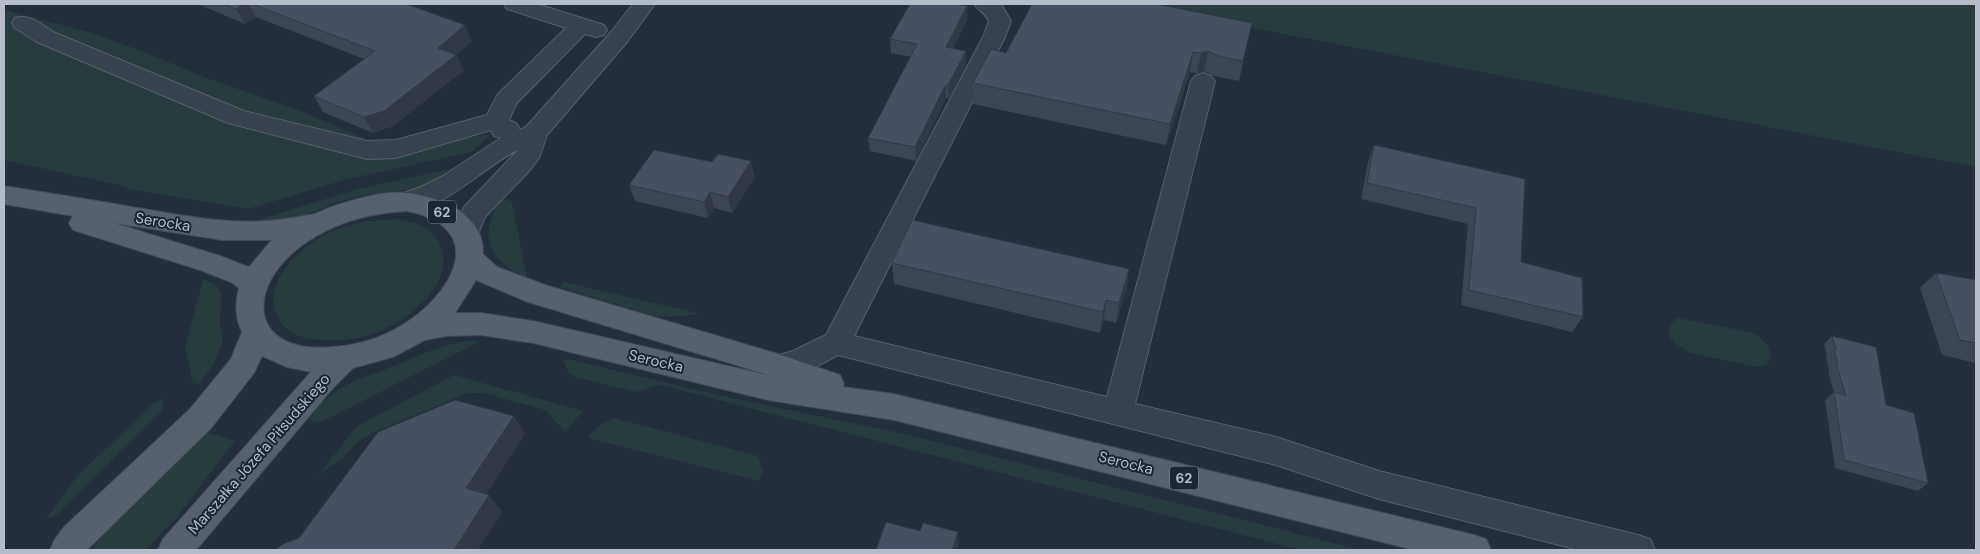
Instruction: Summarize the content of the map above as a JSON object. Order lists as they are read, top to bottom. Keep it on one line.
{"streets":{"main road":["62","Serocka","Marszałka Józefa Piłsudskiego"]},"crossings":[["62","Serocka"],["62","Marszałka Józefa Piłsudskiego"]]}
